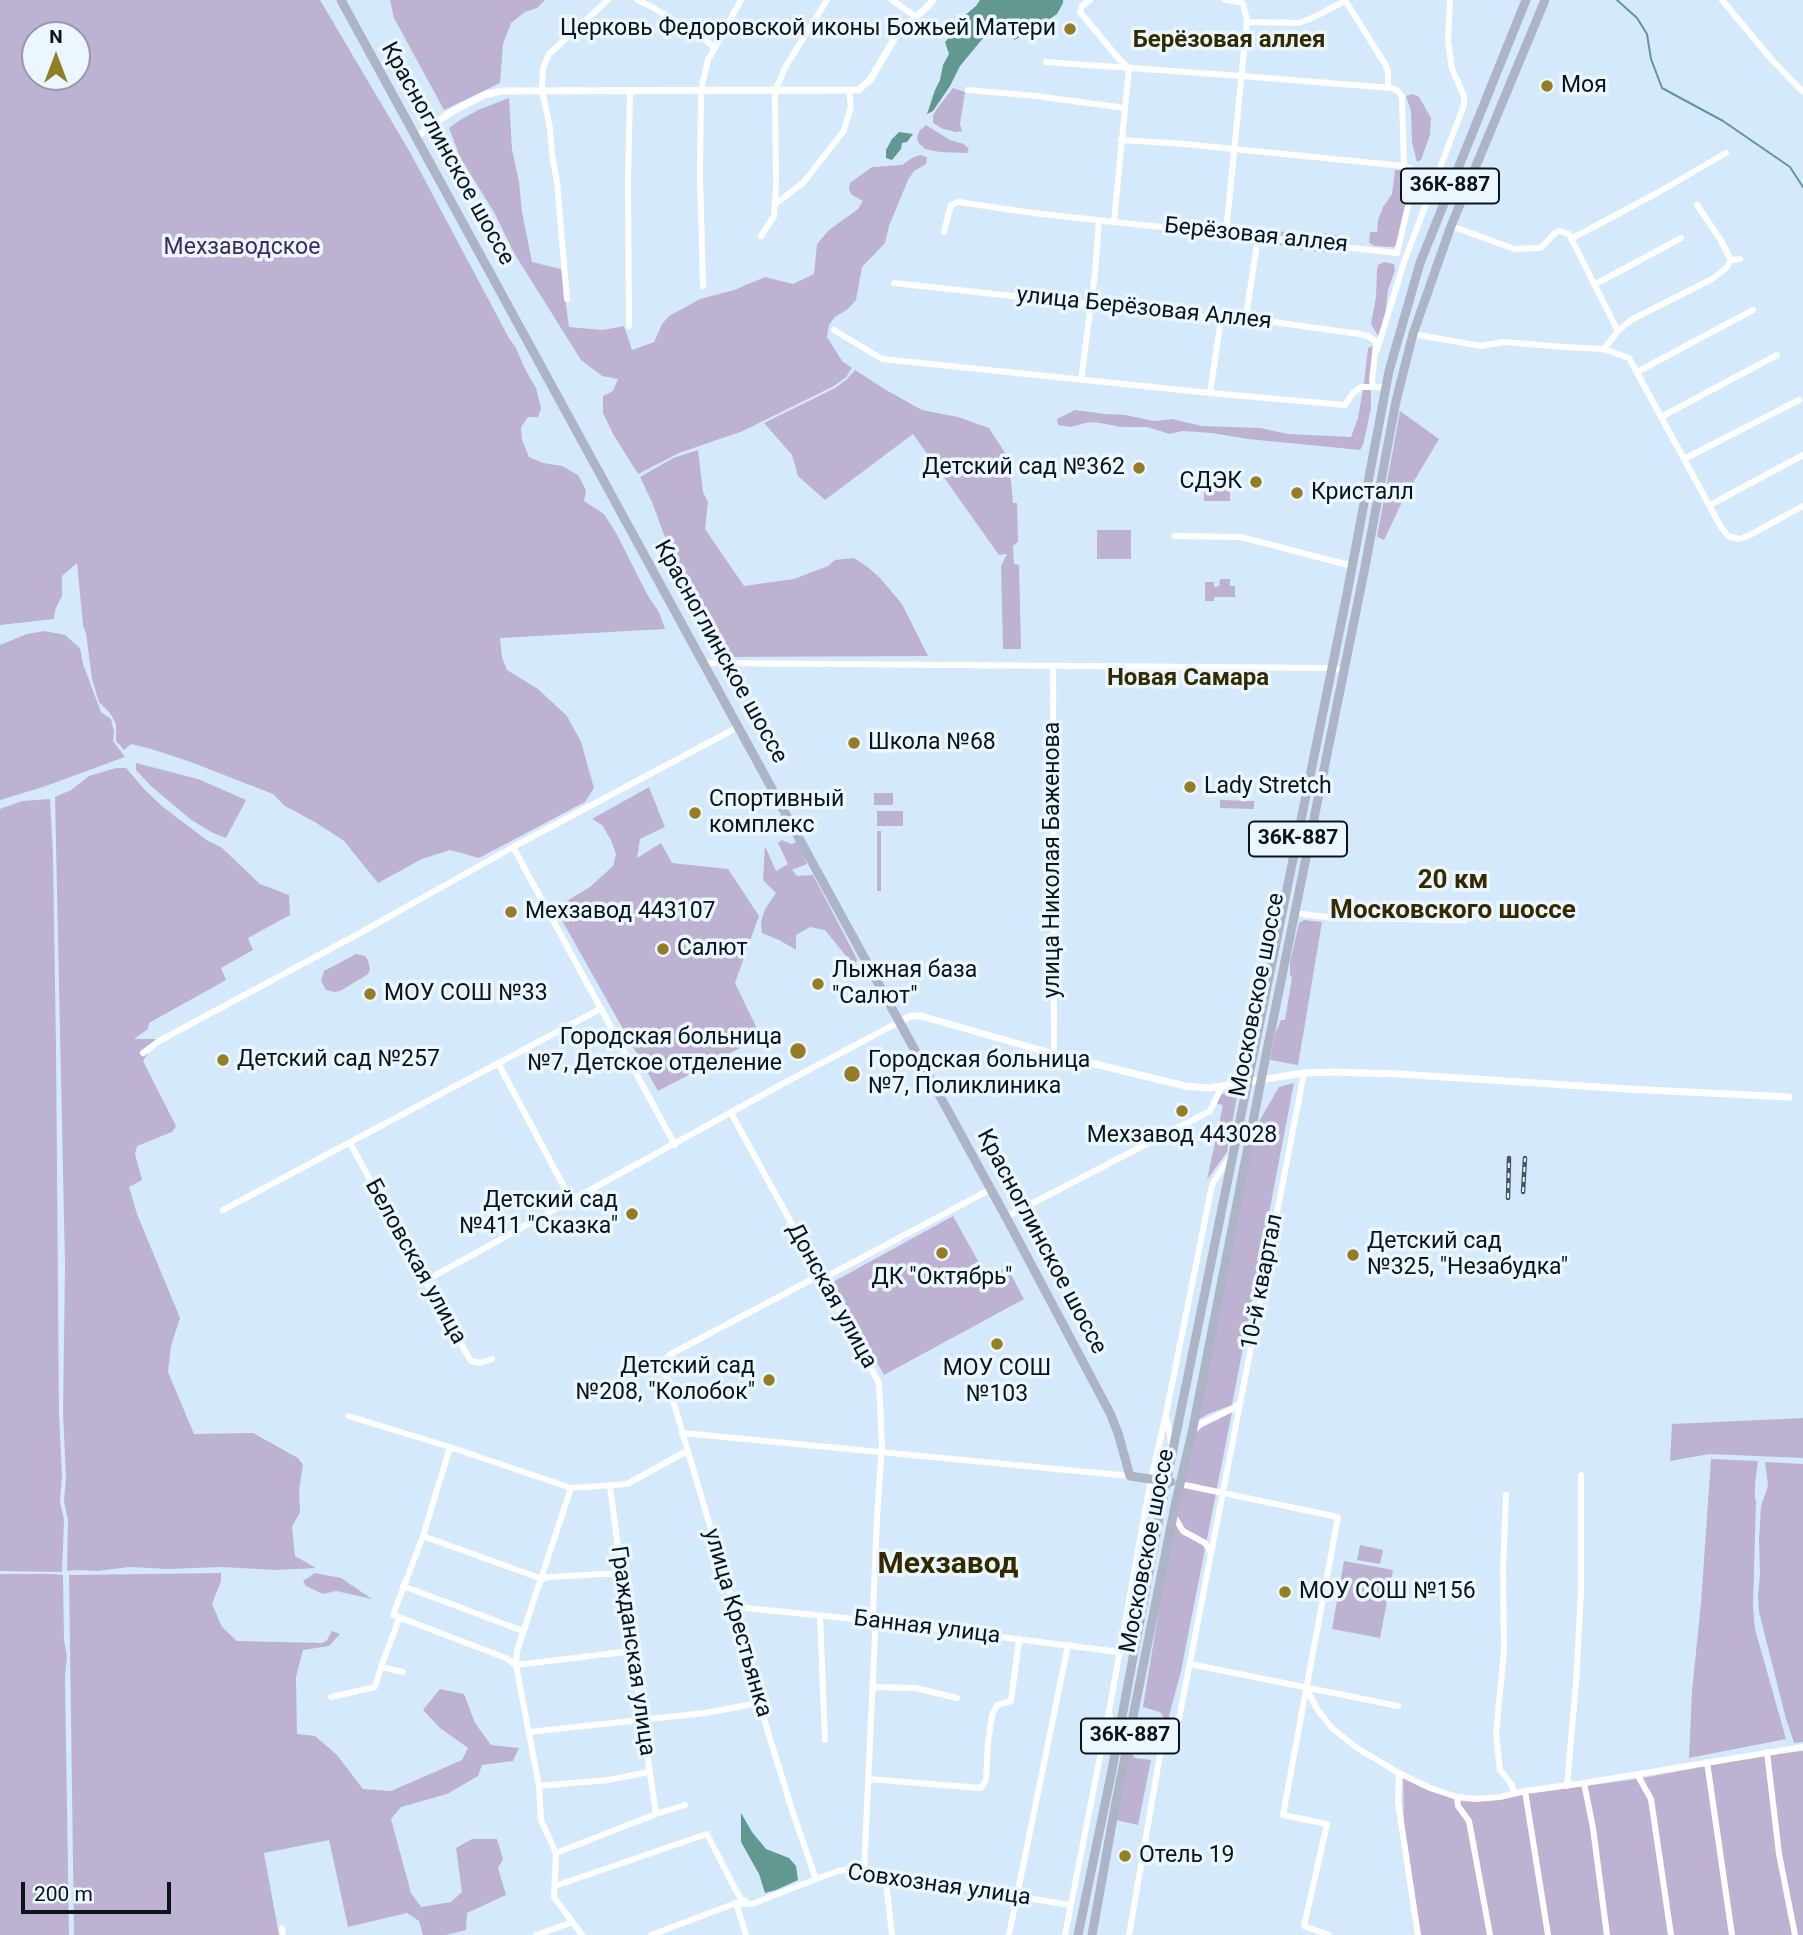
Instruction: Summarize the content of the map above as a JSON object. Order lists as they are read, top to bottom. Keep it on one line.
{"streets":{"main road":["Красноглинское шоссе","36К-887","Московское шоссе"],"street":["Берёзовая аллея","улица Берёзовая Аллея","улица Николая Баженова","Беловская улица","10-й квартал","Донская улица","улица Крестьянка","Банная улица","Гражданская улица","Совхозная улица"]},"crossings":[["Донская улица","улица Крестьянка"],["Донская улица","Банная улица"],["Донская улица","Совхозная улица"],["улица Крестьянка","Банная улица"],["улица Крестьянка","Совхозная улица"]],"districts":["Берёзовая аллея","Новая Самара","20 км Московского шоссе","Мехзавод"],"parks":["Мехзаводское"],"places":["Церковь Федоровской иконы Божьей Матери","Моя","Детский сад №362","СДЭК","Кристалл","Школа №68","Lady Stretch","Спортивный комплекс","Мехзавод 443107","Салют","Лыжная база \"Салют\"","МОУ СОШ №33","Городская больница №7, Детское отделение","Детский сад №257","Городская больница №7, Поликлиника","Мехзавод 443028","Детский сад №411 \"Сказка\"","ДК \"Октябрь\"","Детский сад №325, \"Незабудка\"","МОУ СОШ №103","Детский сад №208, \"Колобок\"","МОУ СОШ №156","Отель 19"],"scale_bar":"200 m","north":"top"}
